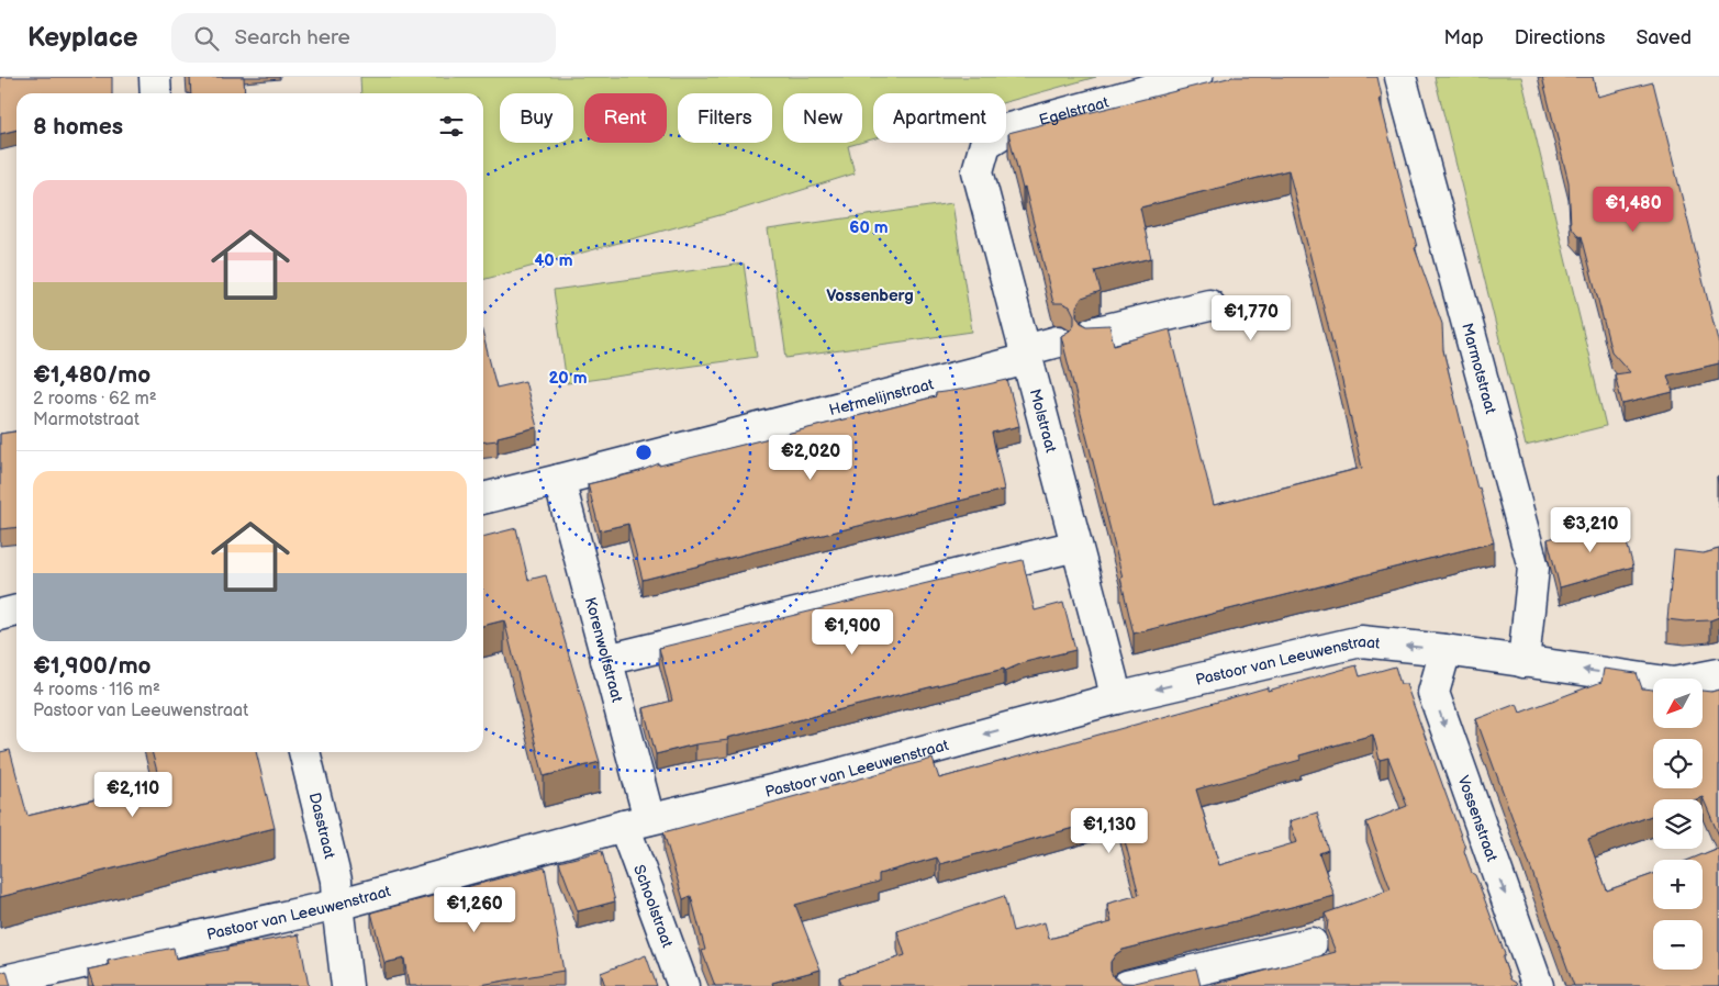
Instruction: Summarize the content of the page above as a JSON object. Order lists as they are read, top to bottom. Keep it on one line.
{"streets":{"street":["Egelstraat","Marmotstraat","Hermelijnstraat","Molstraat","Korenwolfstraat","Pastoor van Leeuwenstraat","Vossenstraat","Dasstraat","Schoolstraat"]},"crossings":[["Egelstraat","Molstraat"],["Marmotstraat","Pastoor van Leeuwenstraat"],["Hermelijnstraat","Molstraat"],["Hermelijnstraat","Korenwolfstraat"],["Molstraat","Pastoor van Leeuwenstraat"],["Korenwolfstraat","Pastoor van Leeuwenstraat"],["Korenwolfstraat","Schoolstraat"],["Pastoor van Leeuwenstraat","Vossenstraat"],["Pastoor van Leeuwenstraat","Dasstraat"],["Pastoor van Leeuwenstraat","Schoolstraat"]],"one_way":["Vossenstraat"],"districts":["Vossenberg"],"north":"bottom left","page":{"header":"Keyplace","search":"Search here","nav":["Map","Directions","Saved"],"chip":["Buy","Rent","Filters","New","Apartment"],"heading":"8 homes","list":[{"name":"€1,480/mo","note":"2 rooms · 62 m² · Marmotstraat"},{"name":"€1,900/mo","note":"4 rooms · 116 m² · Pastoor van Leeuwenstraat"}],"price":["€1,480","€1,770","€2,020","€3,210","€1,900","€2,110","€1,130","€1,260"],"map_buttons":["+","−"]},"rings":["60 m","40 m","20 m"]}
